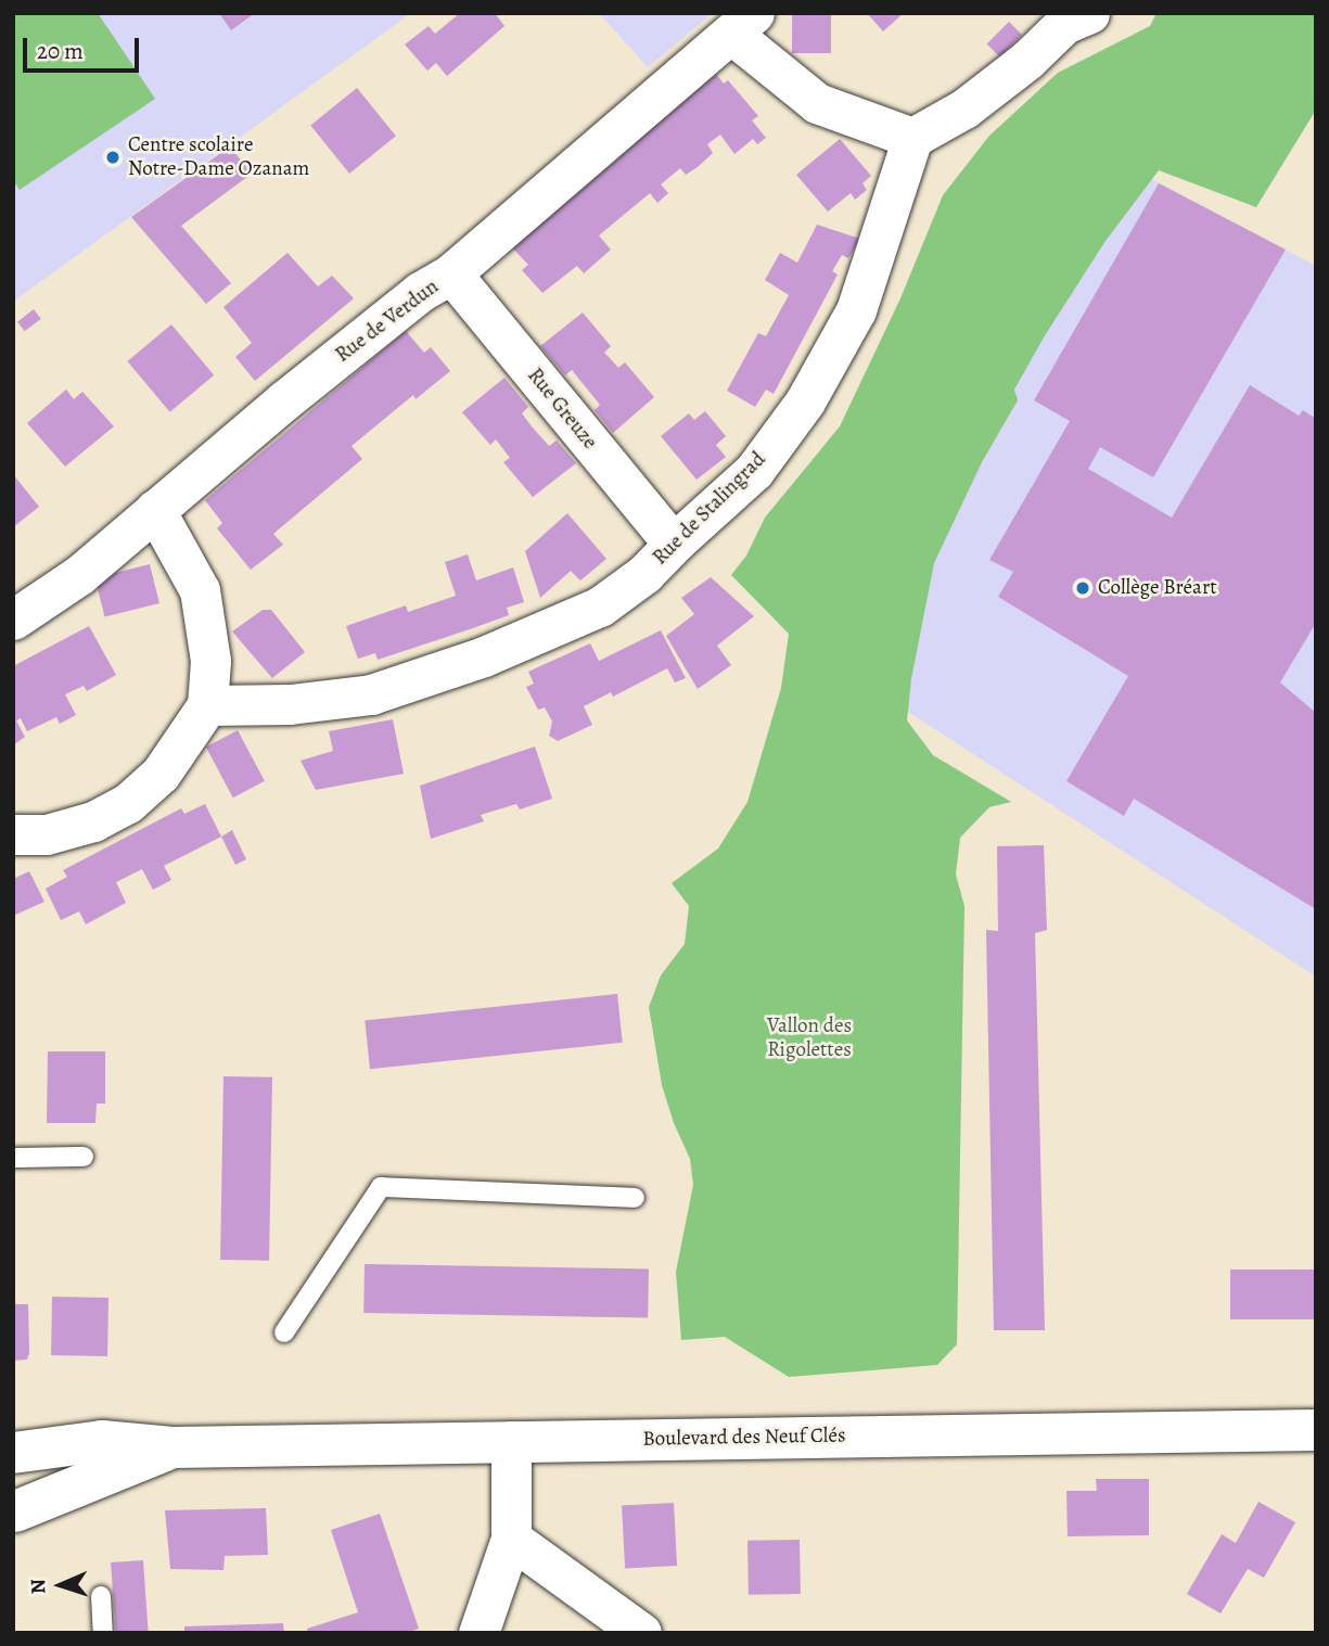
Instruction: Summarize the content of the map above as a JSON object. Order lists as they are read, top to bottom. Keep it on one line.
{"streets":{"main road":["Boulevard des Neuf Clés"],"street":["Rue de Verdun","Rue Greuze","Rue de Stalingrad"]},"crossings":[["Rue de Verdun","Rue Greuze"],["Rue Greuze","Rue de Stalingrad"]],"parks":["Vallon des Rigolettes"],"places":["Centre scolaire Notre-Dame Ozanam","Collège Bréart"],"scale_bar":"20 m","north":"left"}
